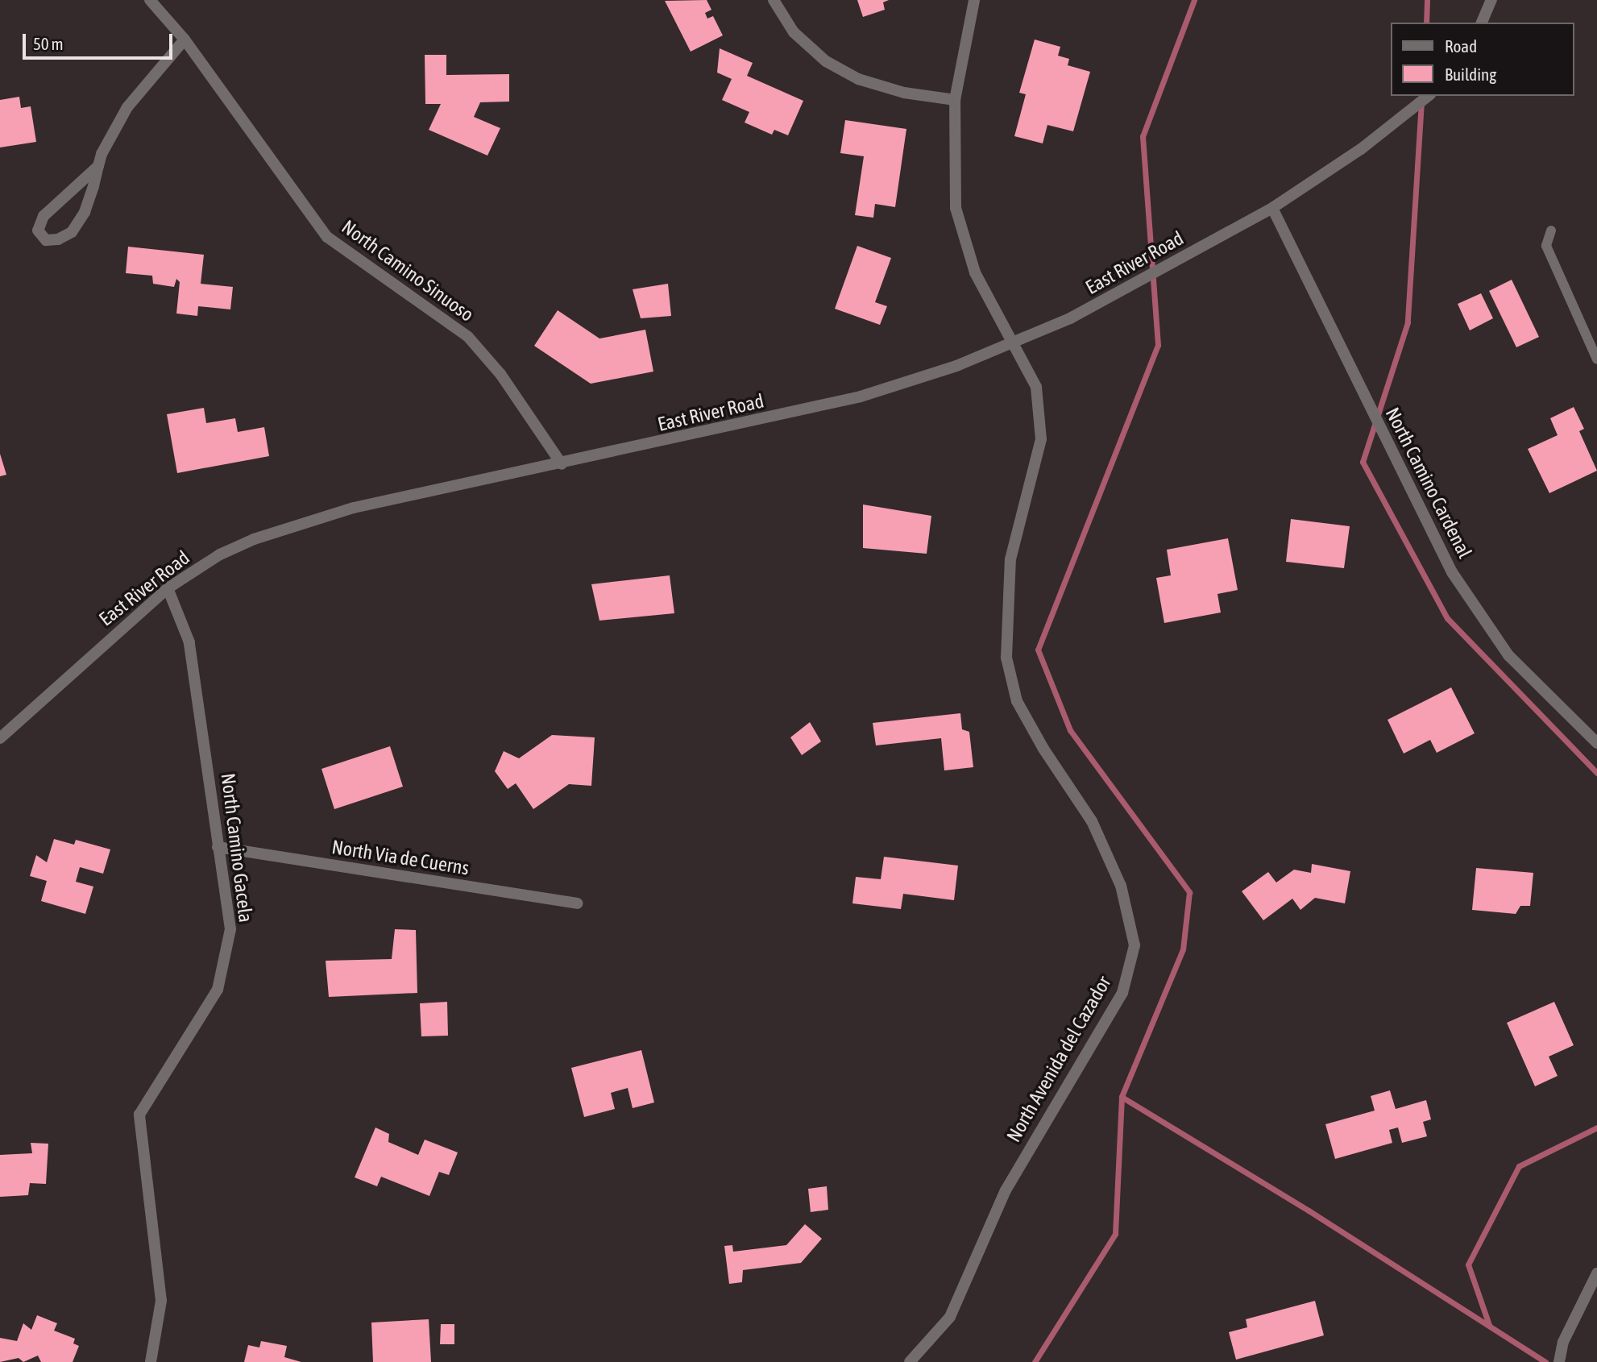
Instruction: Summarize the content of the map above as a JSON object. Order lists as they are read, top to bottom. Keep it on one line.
{"streets":{"street":["East River Road","North Camino Sinuoso","North Camino Cardenal","North Camino Gacela","North Via de Cuerns","North Avenida del Cazador"]},"crossings":[["East River Road","North Camino Sinuoso"],["East River Road","North Camino Cardenal"],["East River Road","North Camino Gacela"],["East River Road","North Avenida del Cazador"],["North Camino Gacela","North Via de Cuerns"]],"legend":["Road","Building"],"scale_bar":"50 m"}
